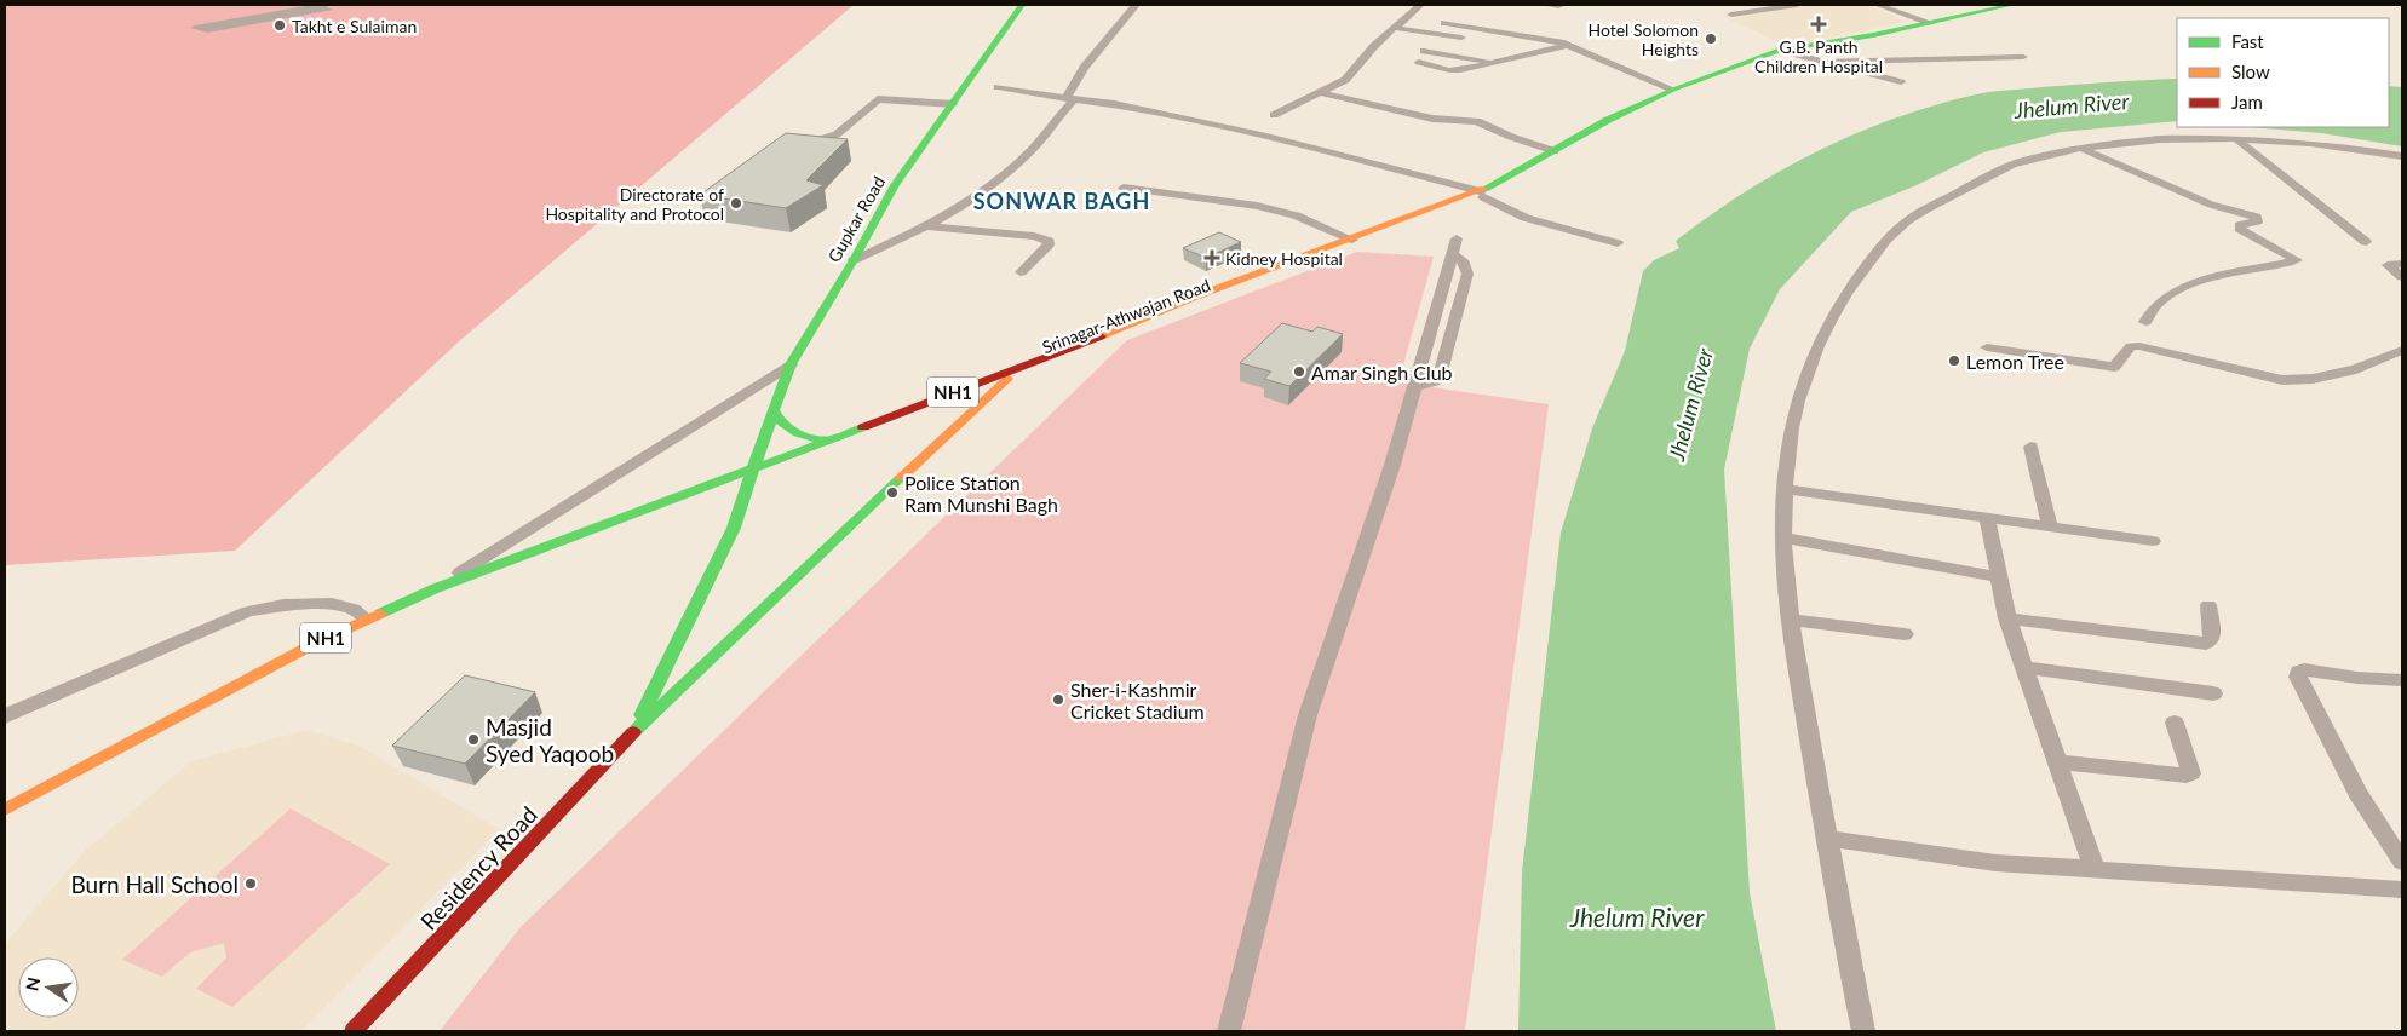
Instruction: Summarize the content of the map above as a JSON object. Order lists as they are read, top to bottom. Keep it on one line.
{"streets":{"main road":["Gupkar Road","Srinagar-Athwajan Road","NH1","Residency Road"]},"crossings":[["Gupkar Road","NH1"],["Gupkar Road","Residency Road"],["Srinagar-Athwajan Road","NH1"]],"districts":["SONWAR BAGH"],"water":["Jhelum River"],"places":{"health":["G.B. Panth Children Hospital","Kidney Hospital"],"other":["Takht e Sulaiman","Hotel Solomon Heights","Directorate of Hospitality and Protocol","Lemon Tree","Amar Singh Club","Police Station Ram Munshi Bagh","Sher-i-Kashmir Cricket Stadium","Masjid Syed Yaqoob","Burn Hall School"]},"legend":["Fast","Slow","Jam"],"north":"left"}
